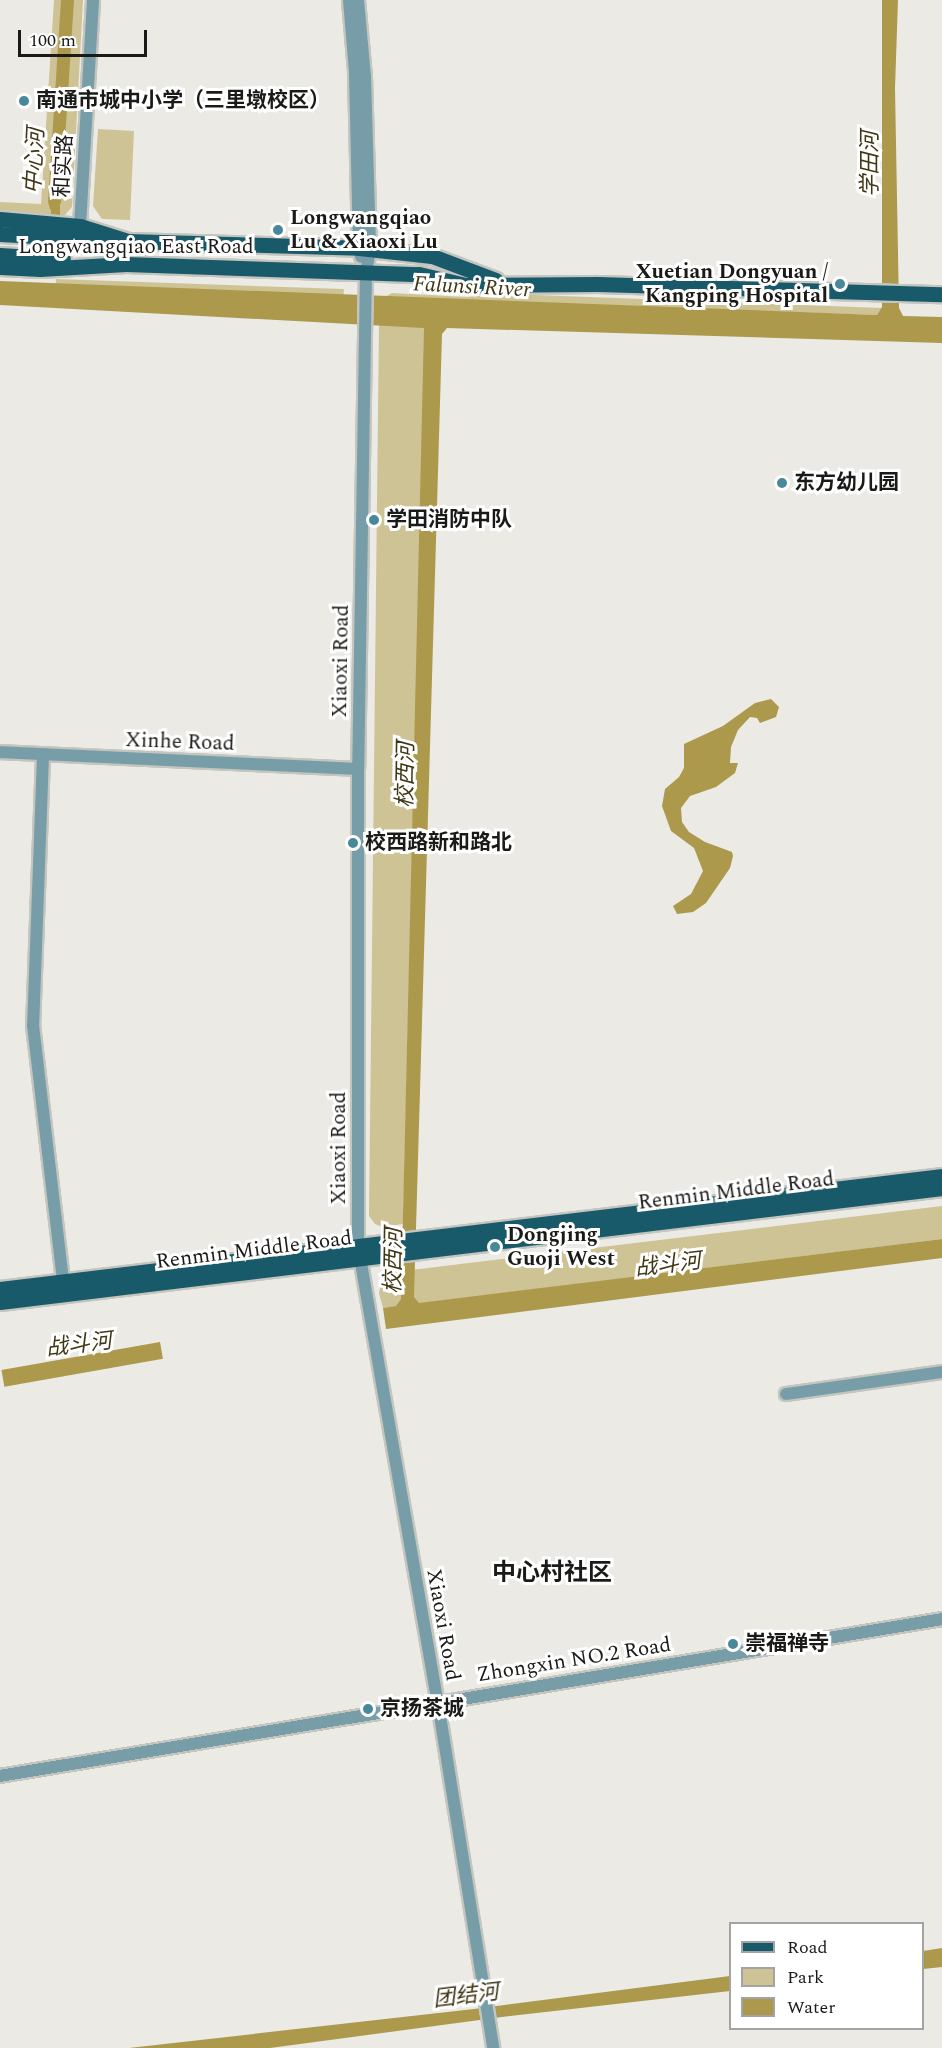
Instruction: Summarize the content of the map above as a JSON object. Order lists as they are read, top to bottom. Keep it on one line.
{"streets":{"main road":["Longwangqiao East Road","Renmin Middle Road"],"street":["和实路","Xiaoxi Road","Xinhe Road","Zhongxin NO.2 Road"]},"crossings":[["和实路","Longwangqiao East Road"],["Longwangqiao East Road","Xiaoxi Road"],["Xiaoxi Road","Xinhe Road"],["Xiaoxi Road","Renmin Middle Road"],["Xiaoxi Road","Zhongxin NO.2 Road"]],"districts":["中心村社区"],"water":["中心河","学田河","Falunsi River","校西河","战斗河","团结河"],"places":["南通市城中小学（三里墩校区）","Longwangqiao Lu & Xiaoxi Lu","Xuetian Dongyuan / Kangping Hospital","东方幼儿园","学田消防中队","校西路新和路北","Dongjing Guoji West","崇福禅寺","京扬茶城"],"legend":["Road","Park","Water"],"scale_bar":"100 m"}
